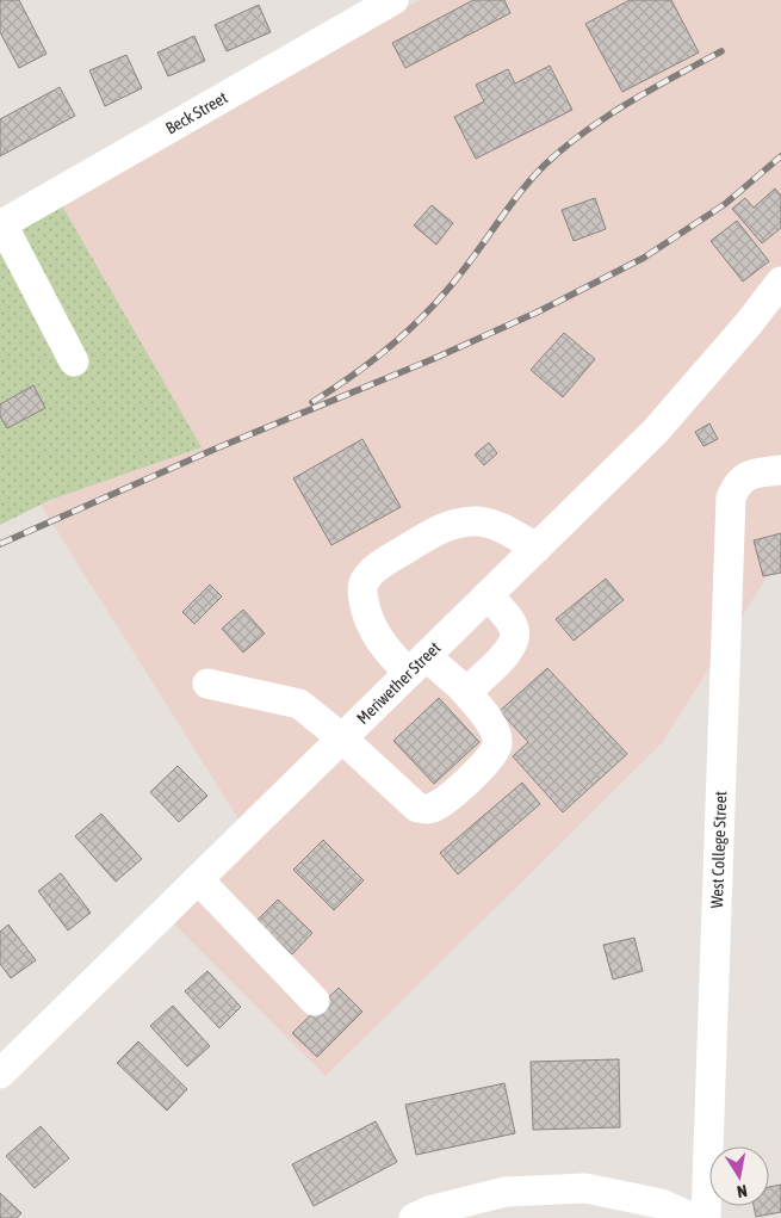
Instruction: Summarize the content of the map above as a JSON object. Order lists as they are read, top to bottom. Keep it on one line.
{"streets":{"street":["Beck Street","Meriwether Street","West College Street"]},"north":"bottom"}
